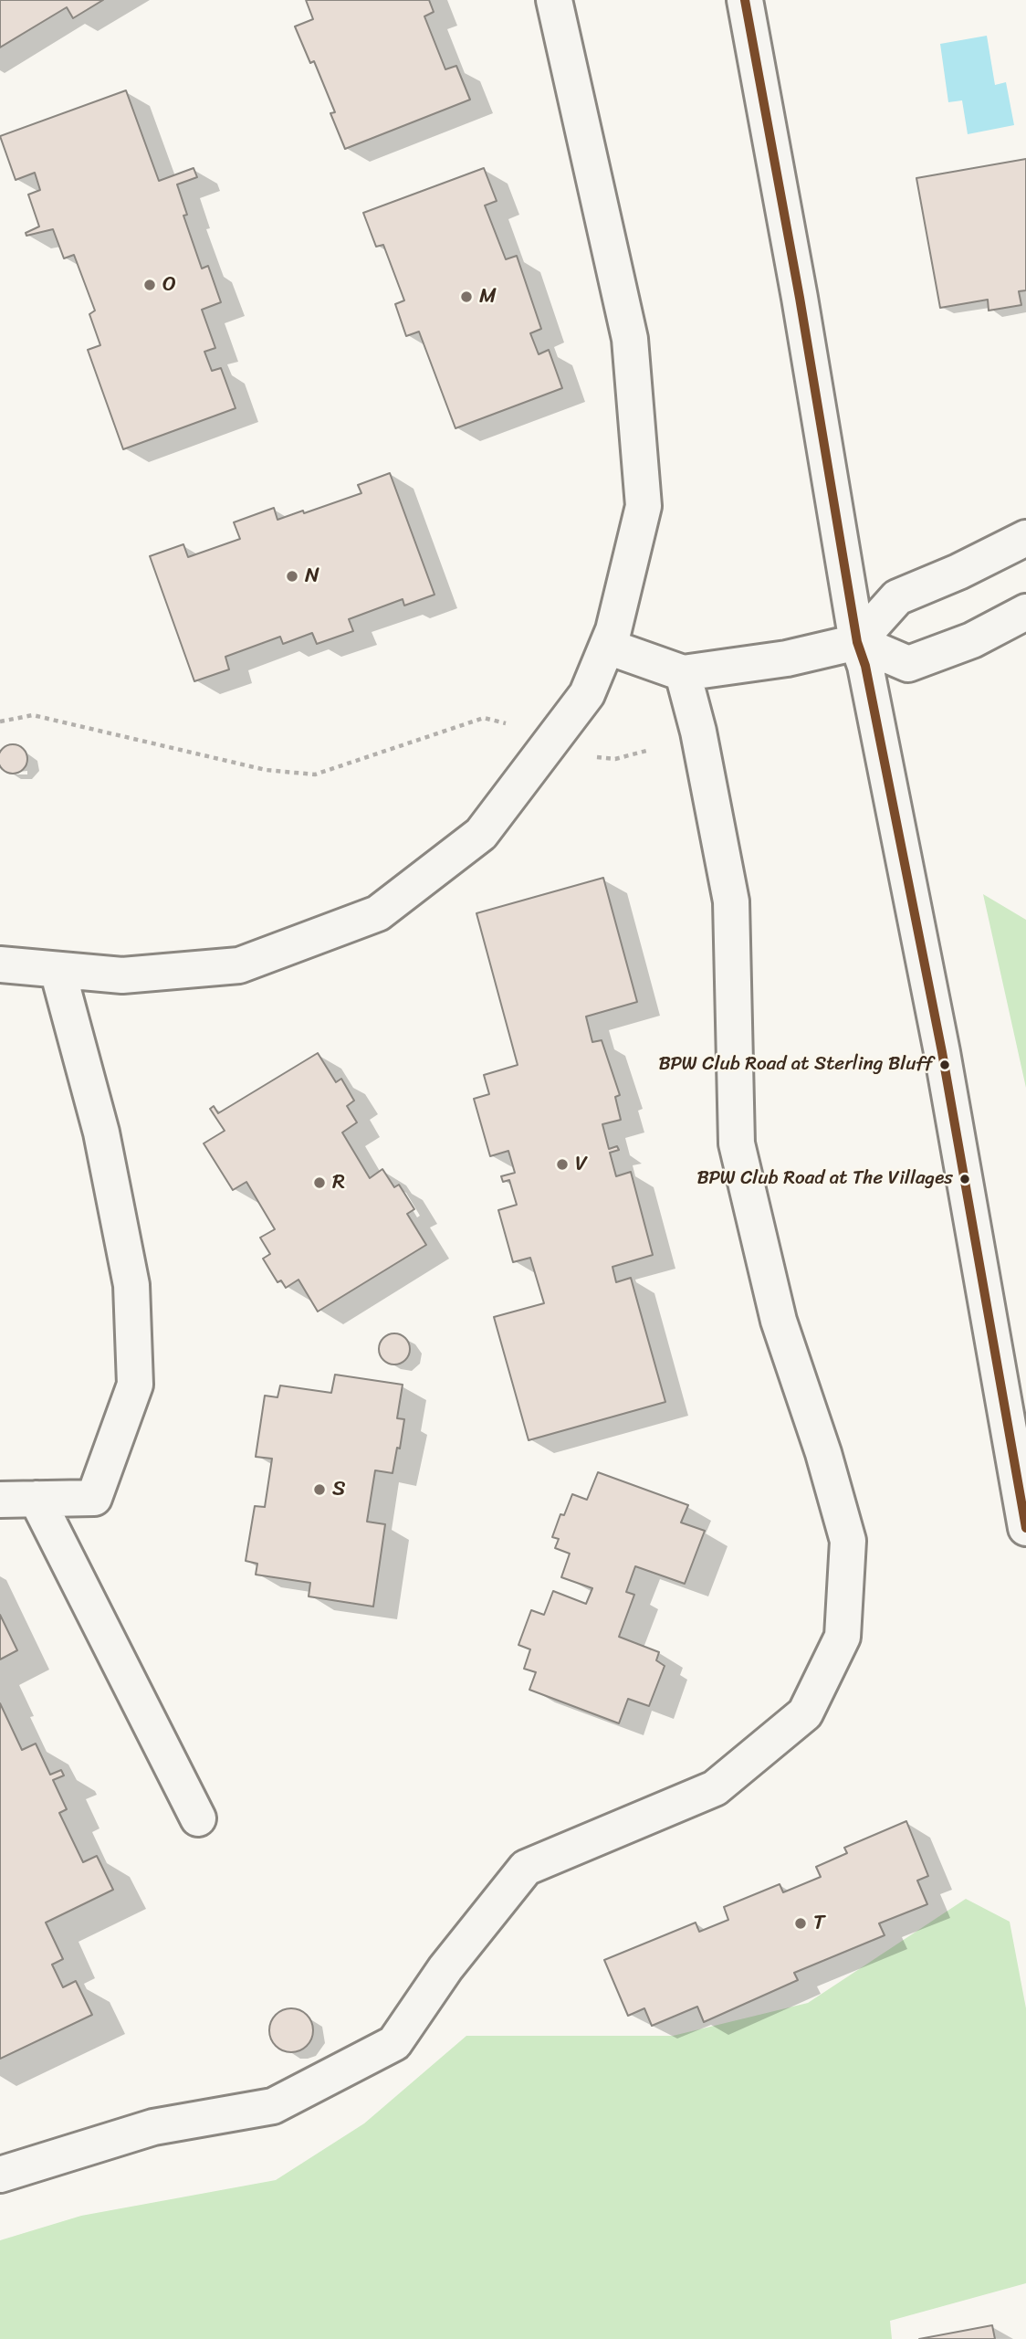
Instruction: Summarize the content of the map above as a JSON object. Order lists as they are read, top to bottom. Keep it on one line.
{"places":["O","M","N","BPW Club Road at Sterling Bluff","V","BPW Club Road at The Villages","R","S","T"]}
